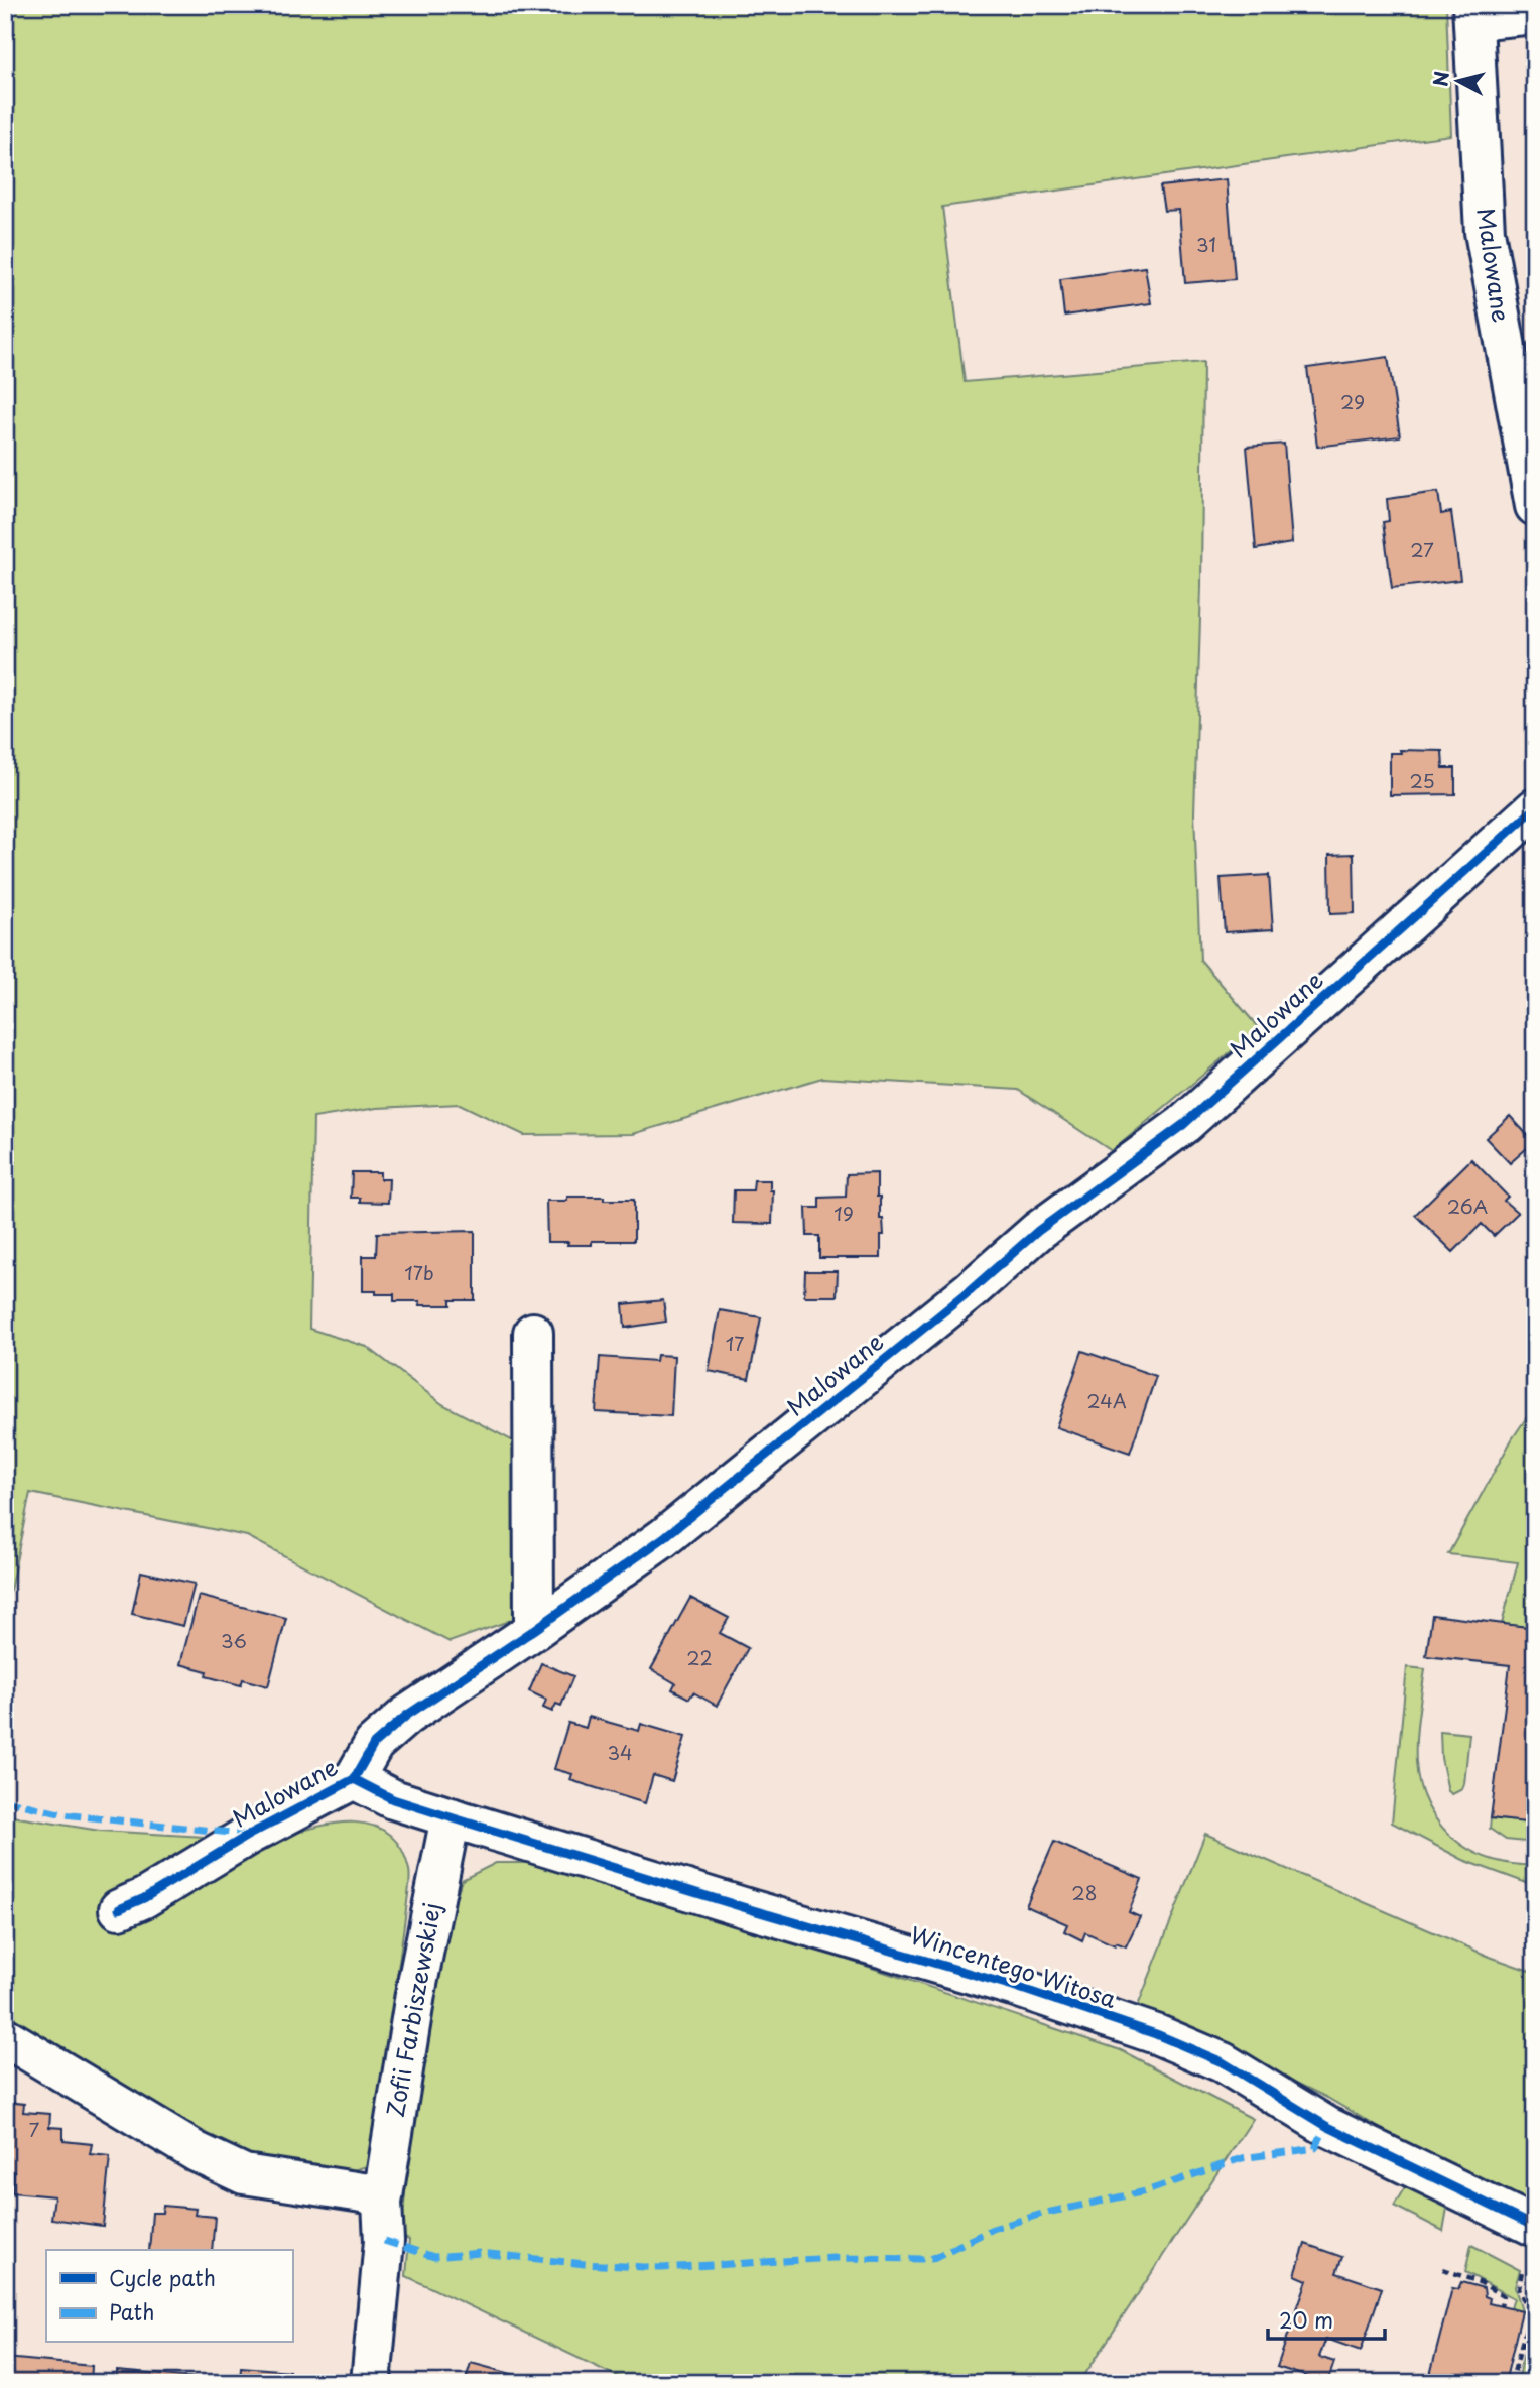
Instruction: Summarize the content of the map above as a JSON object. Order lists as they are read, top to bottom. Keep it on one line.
{"streets":{"street":["Malowane","Wincentego Witosa","Zofii Farbiszewskiej"]},"crossings":[["Malowane","Wincentego Witosa"],["Wincentego Witosa","Zofii Farbiszewskiej"]],"house_numbers":["31","29","27","25","26A","19","17b","17","24A","36","22","34","28","7"],"legend":["Cycle path","Path"],"scale_bar":"20 m","north":"left"}
